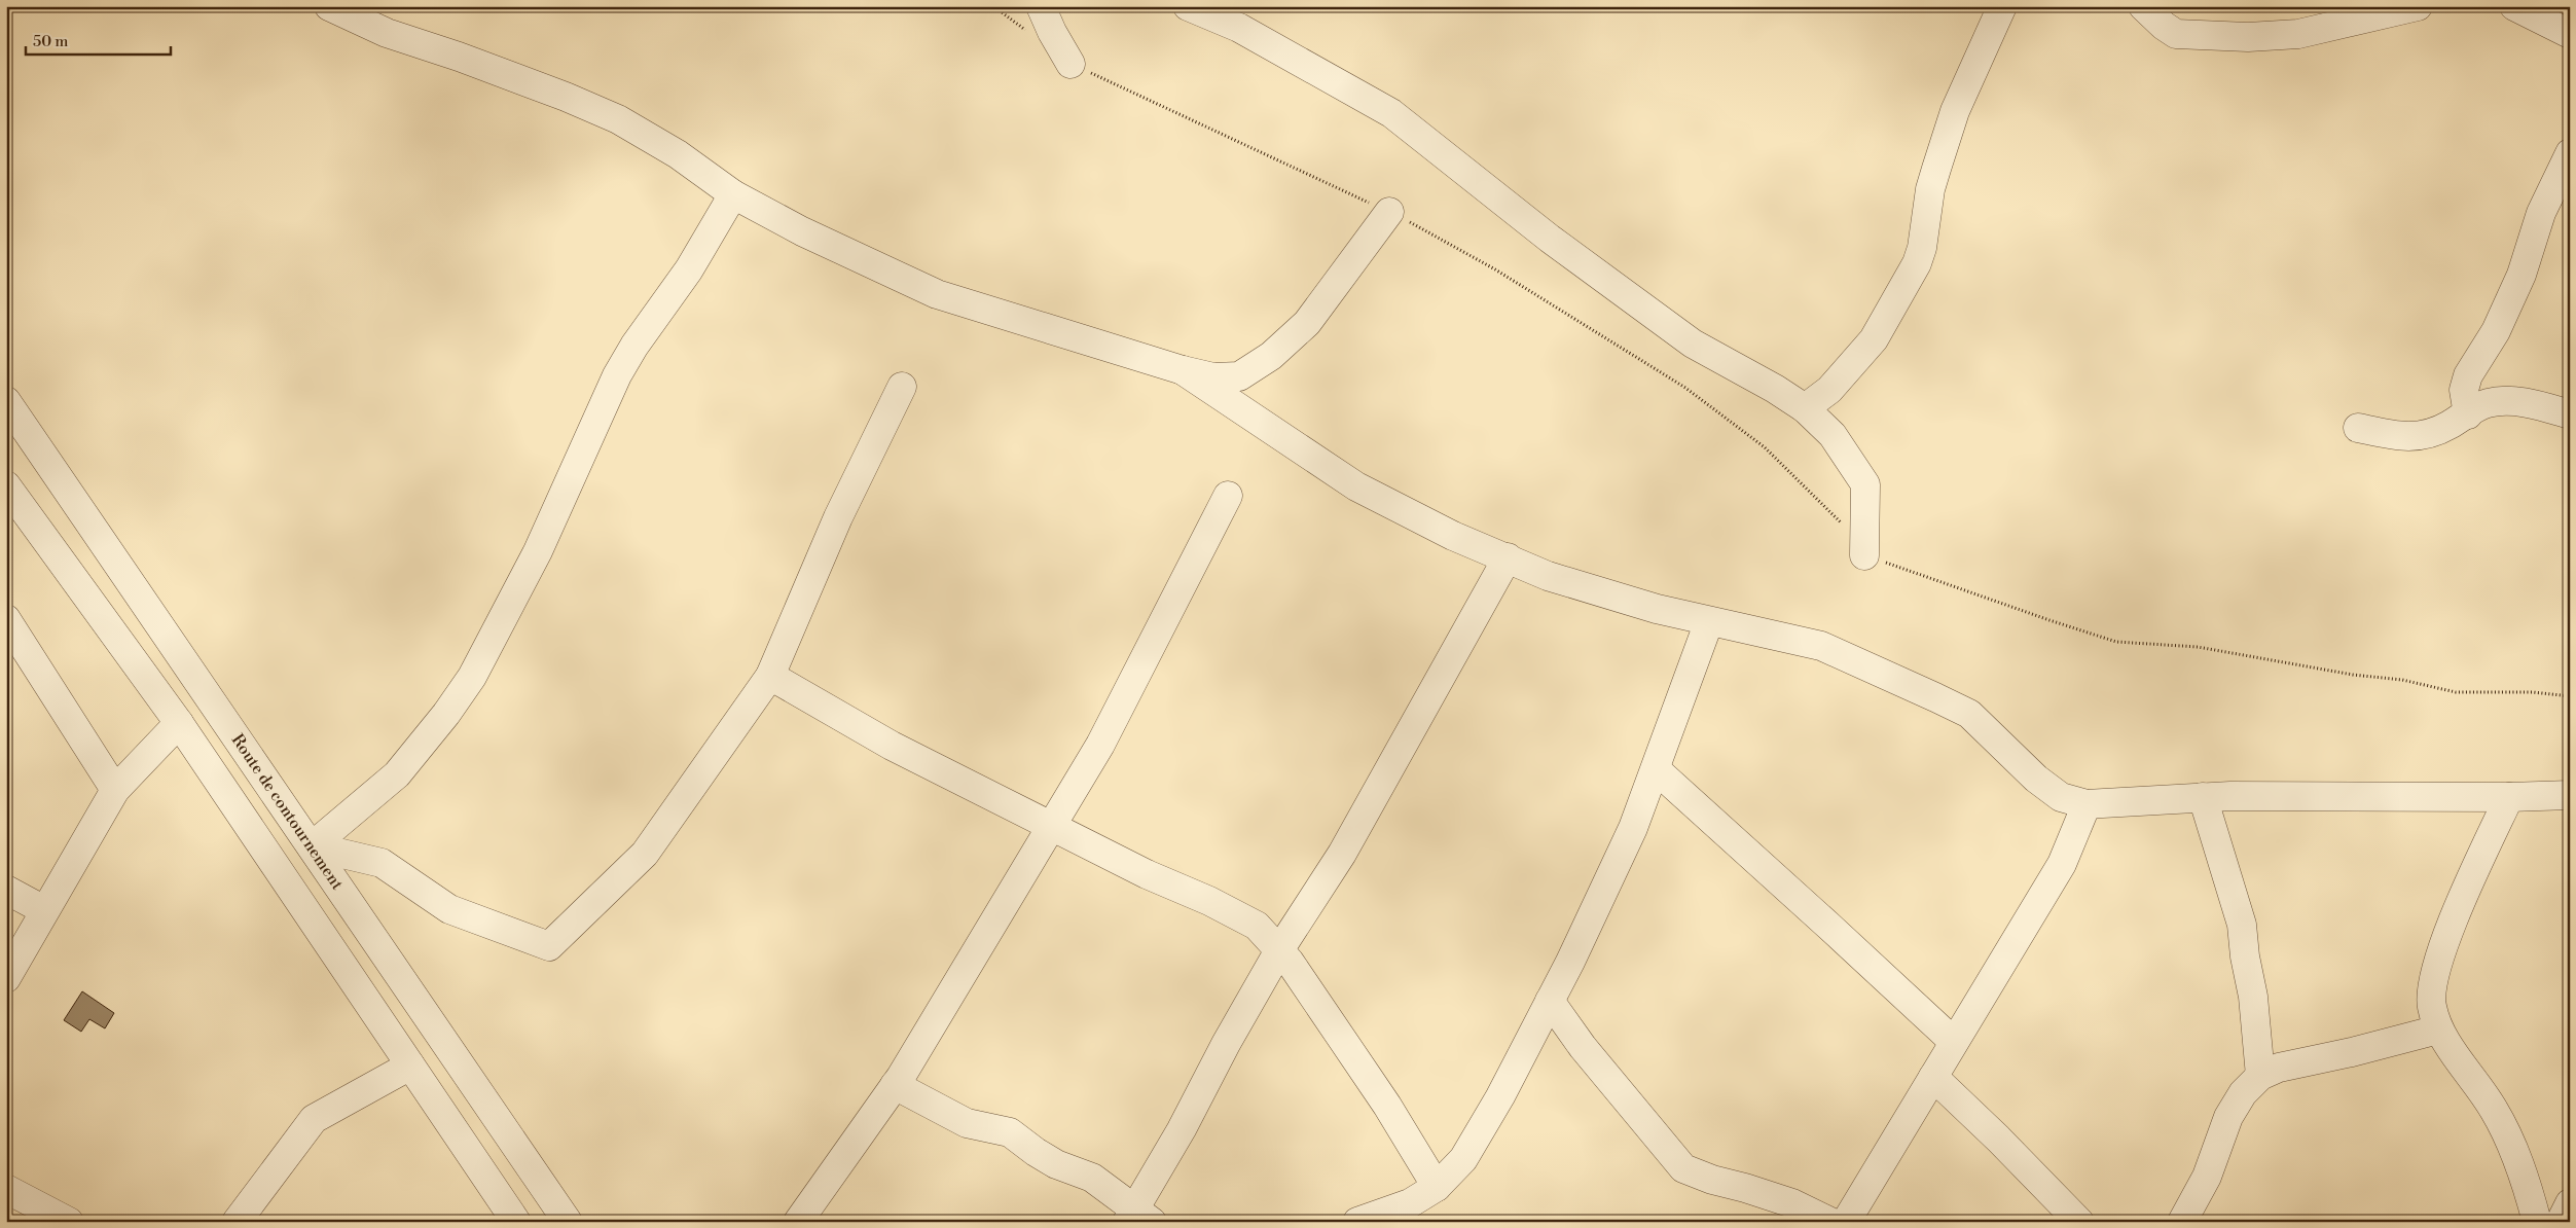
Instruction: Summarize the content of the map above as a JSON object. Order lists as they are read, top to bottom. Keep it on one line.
{"streets":{"street":["Route de contournement"]},"scale_bar":"50 m"}
